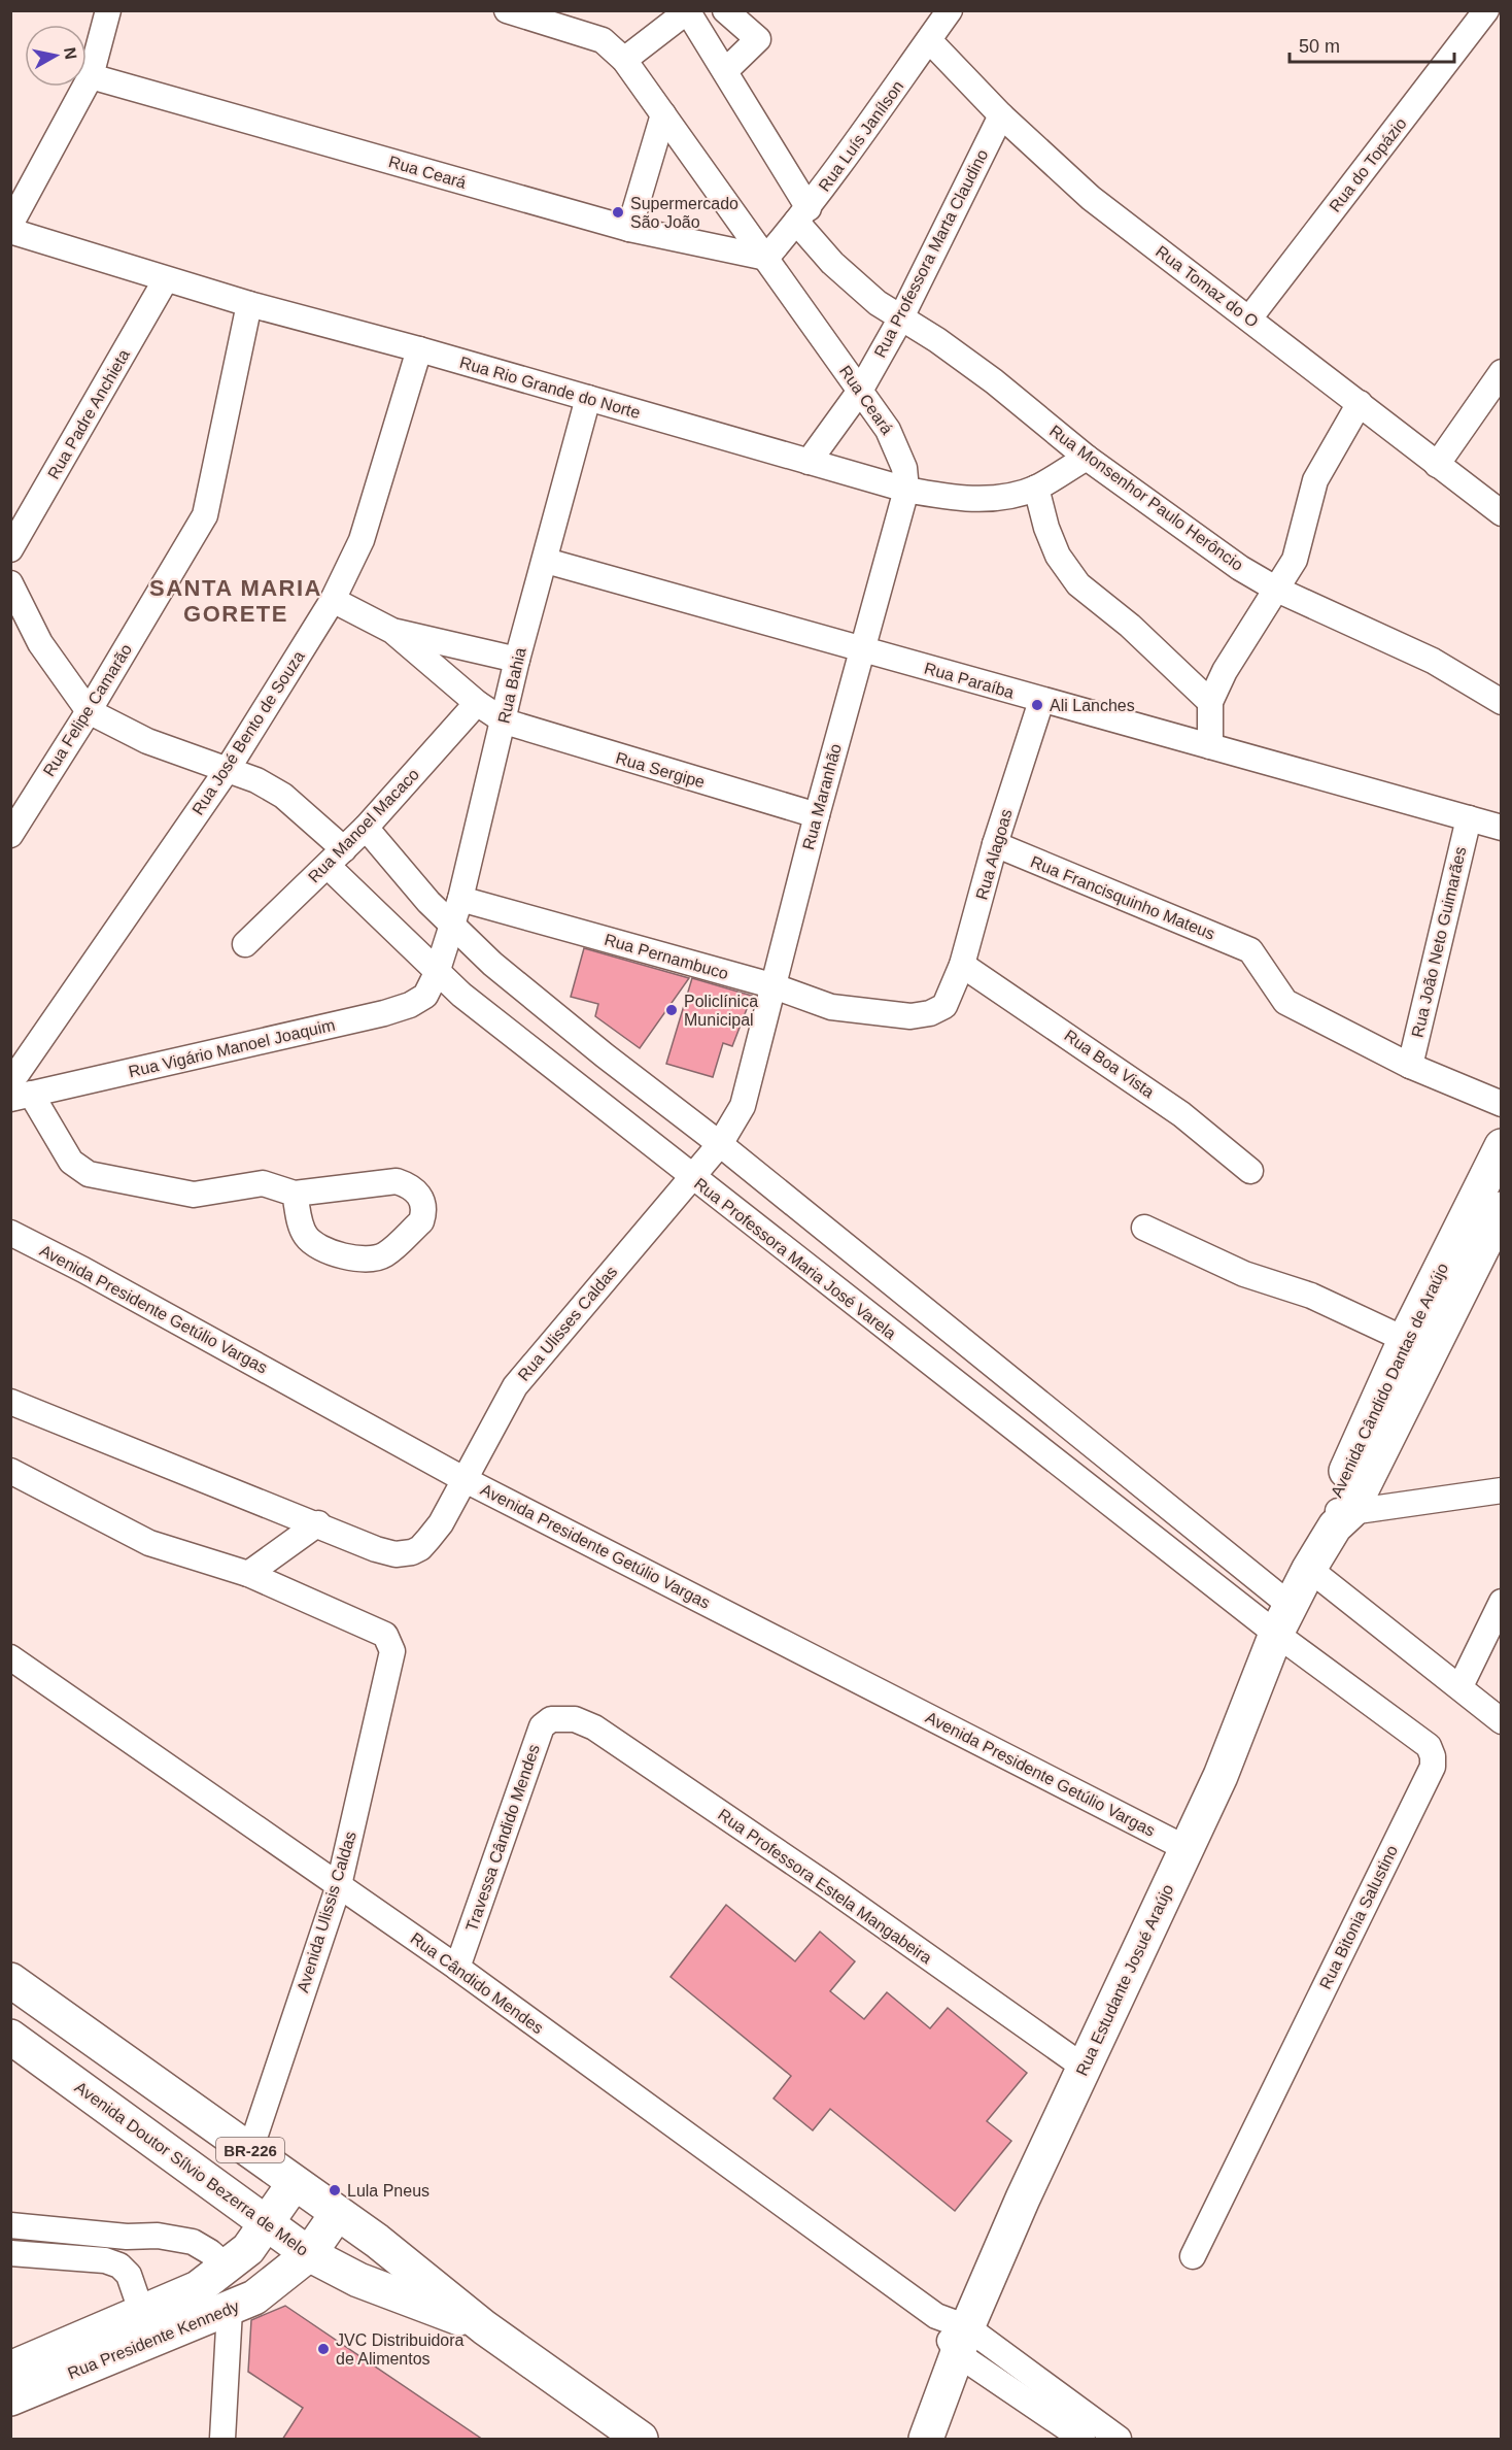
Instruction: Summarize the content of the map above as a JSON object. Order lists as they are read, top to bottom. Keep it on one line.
{"streets":{"main road":["Avenida Cândido Dantas de Araújo","Rua Estudante Josué Araújo","BR-226","Avenida Doutor Sílvio Bezerra de Melo","Rua Presidente Kennedy"],"street":["Rua Luís Janílson","Rua do Topázio","Rua Ceará","Rua Professora Marta Claudino","Rua Tomaz do O","Rua Rio Grande do Norte","Rua Padre Anchieta","Rua Monsenhor Paulo Herôncio","Rua Paraíba","Rua Bahia","Rua Felipe Camarão","Rua José Bento de Souza","Rua Sergipe","Rua Maranhão","Rua Manoel Macaco","Rua Alagoas","Rua Francisquinho Mateus","Rua João Neto Guimarães","Rua Pernambuco","Rua Vigário Manoel Joaquim","Rua Boa Vista","Rua Professora Maria José Varela","Avenida Presidente Getúlio Vargas","Rua Ulisses Caldas","Travessa Cândido Mendes","Rua Professora Estela Mangabeira","Avenida Ulissis Caldas","Rua Bitonia Salustino","Rua Cândido Mendes"]},"crossings":[["Rua Luís Janílson","Rua Ceará"],["Rua Luís Janílson","Rua Tomaz do O"],["Rua Luís Janílson","Rua Monsenhor Paulo Herôncio"],["Rua do Topázio","Rua Tomaz do O"],["Rua Ceará","Rua Professora Marta Claudino"],["Rua Ceará","Rua Rio Grande do Norte"],["Rua Ceará","Rua Maranhão"],["Rua Professora Marta Claudino","Rua Tomaz do O"],["Rua Professora Marta Claudino","Rua Rio Grande do Norte"],["Rua Professora Marta Claudino","Rua Monsenhor Paulo Herôncio"],["Rua Rio Grande do Norte","Rua Padre Anchieta"],["Rua Rio Grande do Norte","Rua Monsenhor Paulo Herôncio"],["Rua Rio Grande do Norte","Rua Bahia"],["Rua Rio Grande do Norte","Rua Felipe Camarão"],["Rua Rio Grande do Norte","Rua José Bento de Souza"],["Rua Rio Grande do Norte","Rua Maranhão"],["Rua Paraíba","Rua Bahia"],["Rua Paraíba","Rua Maranhão"],["Rua Paraíba","Rua Alagoas"],["Rua Paraíba","Rua João Neto Guimarães"],["Rua Bahia","Rua Sergipe"],["Rua Bahia","Rua Pernambuco"],["Rua Bahia","Rua Vigário Manoel Joaquim"],["Rua Bahia","Rua Professora Maria José Varela"],["Rua Felipe Camarão","Rua Professora Maria José Varela"],["Rua José Bento de Souza","Rua Vigário Manoel Joaquim"],["Rua José Bento de Souza","Rua Professora Maria José Varela"],["Rua Sergipe","Rua Maranhão"],["Rua Sergipe","Rua Manoel Macaco"],["Rua Maranhão","Rua Pernambuco"],["Rua Maranhão","Rua Ulisses Caldas"],["Rua Manoel Macaco","Rua Professora Maria José Varela"],["Rua Alagoas","Rua Francisquinho Mateus"],["Rua Alagoas","Rua Pernambuco"],["Rua Alagoas","Rua Boa Vista"],["Rua Francisquinho Mateus","Rua João Neto Guimarães"],["Rua Vigário Manoel Joaquim","Rua Professora Maria José Varela"],["Rua Professora Maria José Varela","Rua Ulisses Caldas"],["Rua Professora Maria José Varela","Rua Bitonia Salustino"],["Rua Professora Maria José Varela","Rua Estudante Josué Araújo"],["Avenida Presidente Getúlio Vargas","Rua Ulisses Caldas"],["Avenida Presidente Getúlio Vargas","Rua Estudante Josué Araújo"],["Avenida Cândido Dantas de Araújo","Rua Estudante Josué Araújo"],["Travessa Cândido Mendes","Rua Professora Estela Mangabeira"],["Travessa Cândido Mendes","Rua Cândido Mendes"],["Rua Professora Estela Mangabeira","Rua Estudante Josué Araújo"],["Avenida Ulissis Caldas","Rua Cândido Mendes"],["Avenida Ulissis Caldas","Avenida Doutor Sílvio Bezerra de Melo"],["Rua Bitonia Salustino","Rua Estudante Josué Araújo"],["Rua Estudante Josué Araújo","Rua Cândido Mendes"],["Avenida Doutor Sílvio Bezerra de Melo","Rua Presidente Kennedy"]],"districts":["SANTA MARIA GORETE"],"places":["Supermercado São João","Ali Lanches","Policlínica Municipal","Lula Pneus","JVC Distribuidora de Alimentos"],"scale_bar":"50 m","north":"right"}
